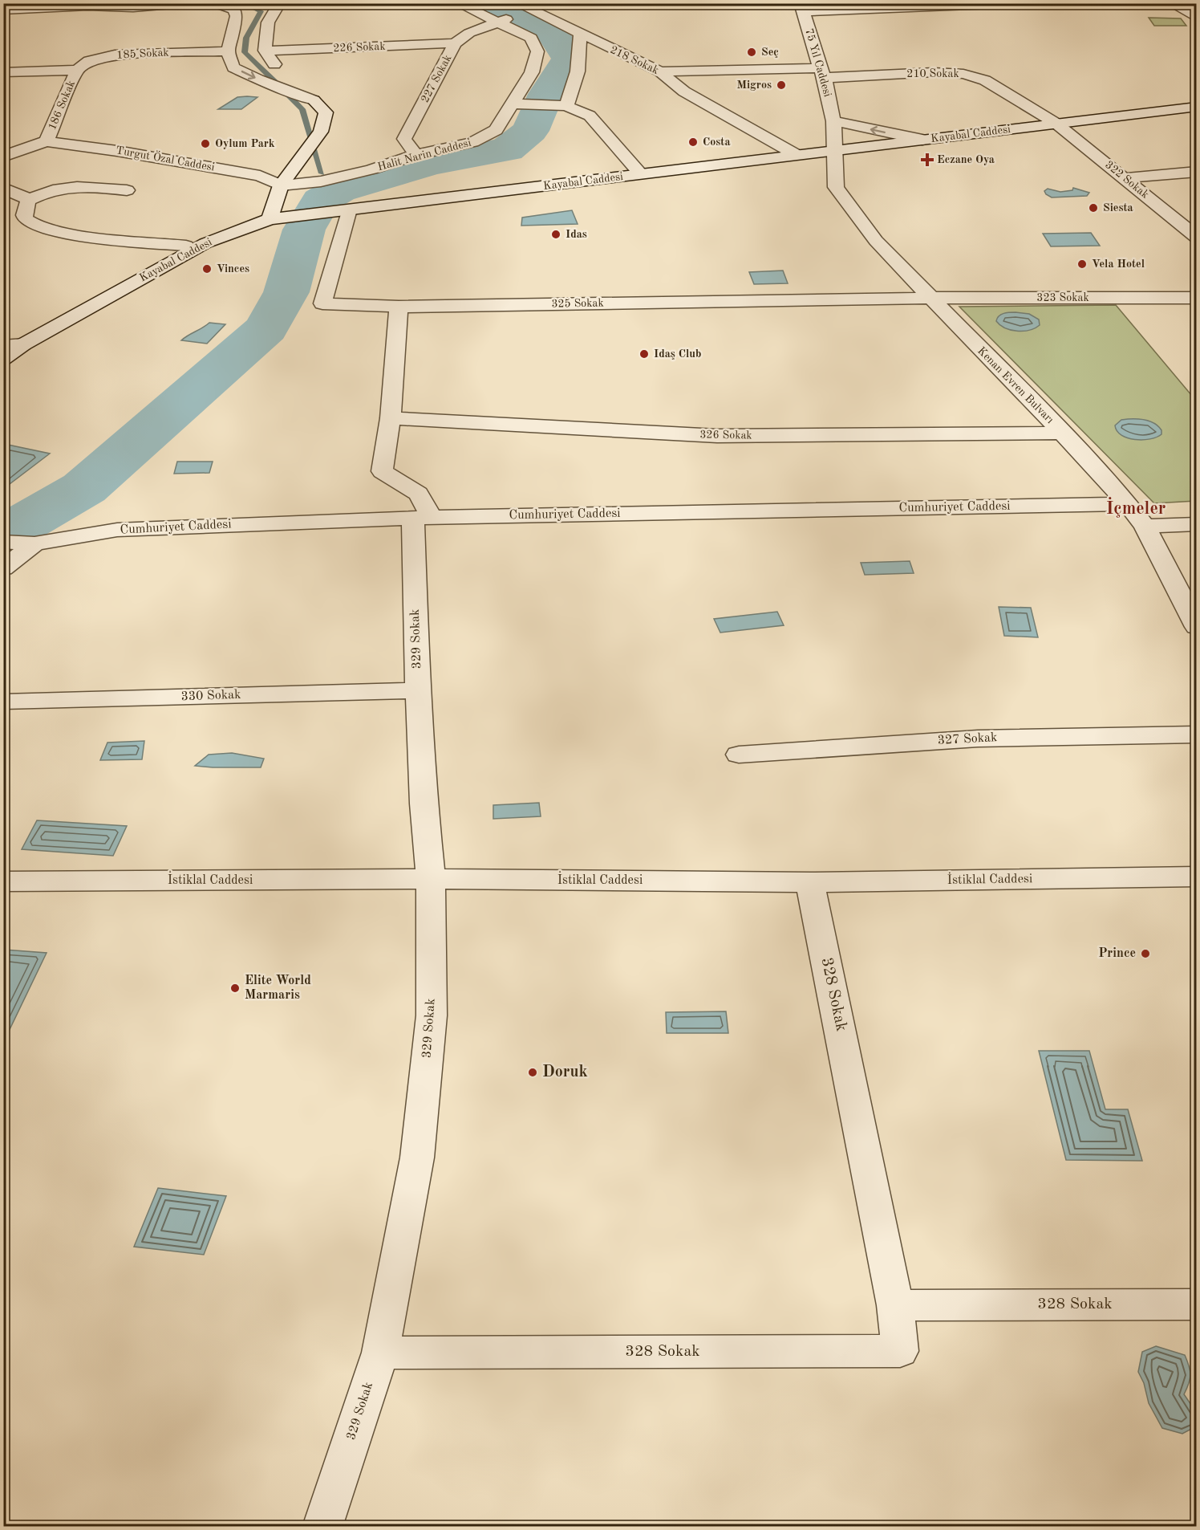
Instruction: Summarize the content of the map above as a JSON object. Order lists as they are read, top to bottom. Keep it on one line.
{"streets":{"street":["226 Sokak","185 Sokak","218 Sokak","75 Yıl Caddesi","210 Sokak","227 Sokak","186 Sokak","Kayabal Caddesi","Halit Narin Caddesi","Turgut Özal Caddesi","322 Sokak","323 Sokak","325 Sokak","Kenan Evren Bulvarı","326 Sokak","Cumhuriyet Caddesi","329 Sokak","330 Sokak","327 Sokak","İstiklal Caddesi","328 Sokak"]},"crossings":[["226 Sokak","227 Sokak"],["185 Sokak","186 Sokak"],["218 Sokak","210 Sokak"],["218 Sokak","227 Sokak"],["218 Sokak","Kayabal Caddesi"],["75 Yıl Caddesi","210 Sokak"],["75 Yıl Caddesi","Kayabal Caddesi"],["75 Yıl Caddesi","Kenan Evren Bulvarı"],["210 Sokak","Kayabal Caddesi"],["210 Sokak","322 Sokak"],["227 Sokak","Halit Narin Caddesi"],["186 Sokak","Turgut Özal Caddesi"],["Kayabal Caddesi","322 Sokak"],["Kayabal Caddesi","325 Sokak"],["Kayabal Caddesi","Kenan Evren Bulvarı"],["Halit Narin Caddesi","Turgut Özal Caddesi"],["323 Sokak","325 Sokak"],["323 Sokak","Kenan Evren Bulvarı"],["325 Sokak","Kenan Evren Bulvarı"],["325 Sokak","329 Sokak"],["Kenan Evren Bulvarı","326 Sokak"],["Kenan Evren Bulvarı","Cumhuriyet Caddesi"],["326 Sokak","329 Sokak"],["Cumhuriyet Caddesi","329 Sokak"],["329 Sokak","330 Sokak"],["329 Sokak","İstiklal Caddesi"],["329 Sokak","328 Sokak"],["İstiklal Caddesi","328 Sokak"]],"districts":["İçmeler"],"places":{"other":["Seç","Migros","Costa","Oylum Park","Siesta","Idas","Vela Hotel","Vinces","Idaş Club","Prince","Elite World Marmaris","Doruk"],"health":["Eczane Oya"]}}
